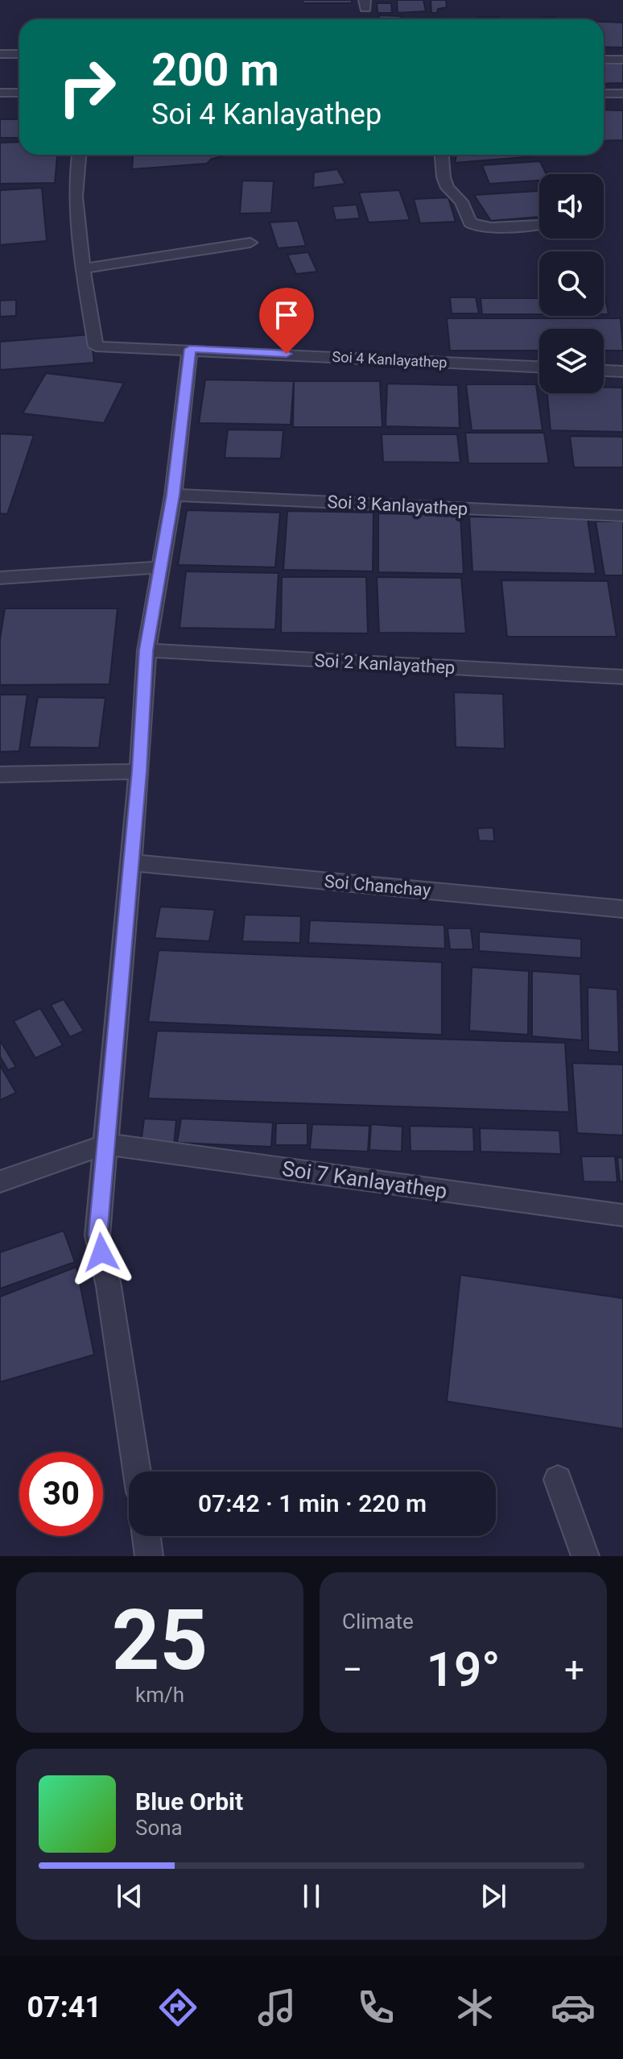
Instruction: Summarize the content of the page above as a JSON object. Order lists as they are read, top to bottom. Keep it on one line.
{"streets":{"street":["Soi 4 Kanlayathep","Soi 3 Kanlayathep","Soi 2 Kanlayathep","Soi Chanchay","Soi 7 Kanlayathep"]},"page":{"turn":["200 m","Soi 4 Kanlayathep"],"limit":"30","trip":"07:42 · 1 min · 220 m","tile":[["25","km/h"],"Climate"],"heat":["−","19°","+"],"song":["Blue Orbit","Sona"],"tabs":"07:41"}}
